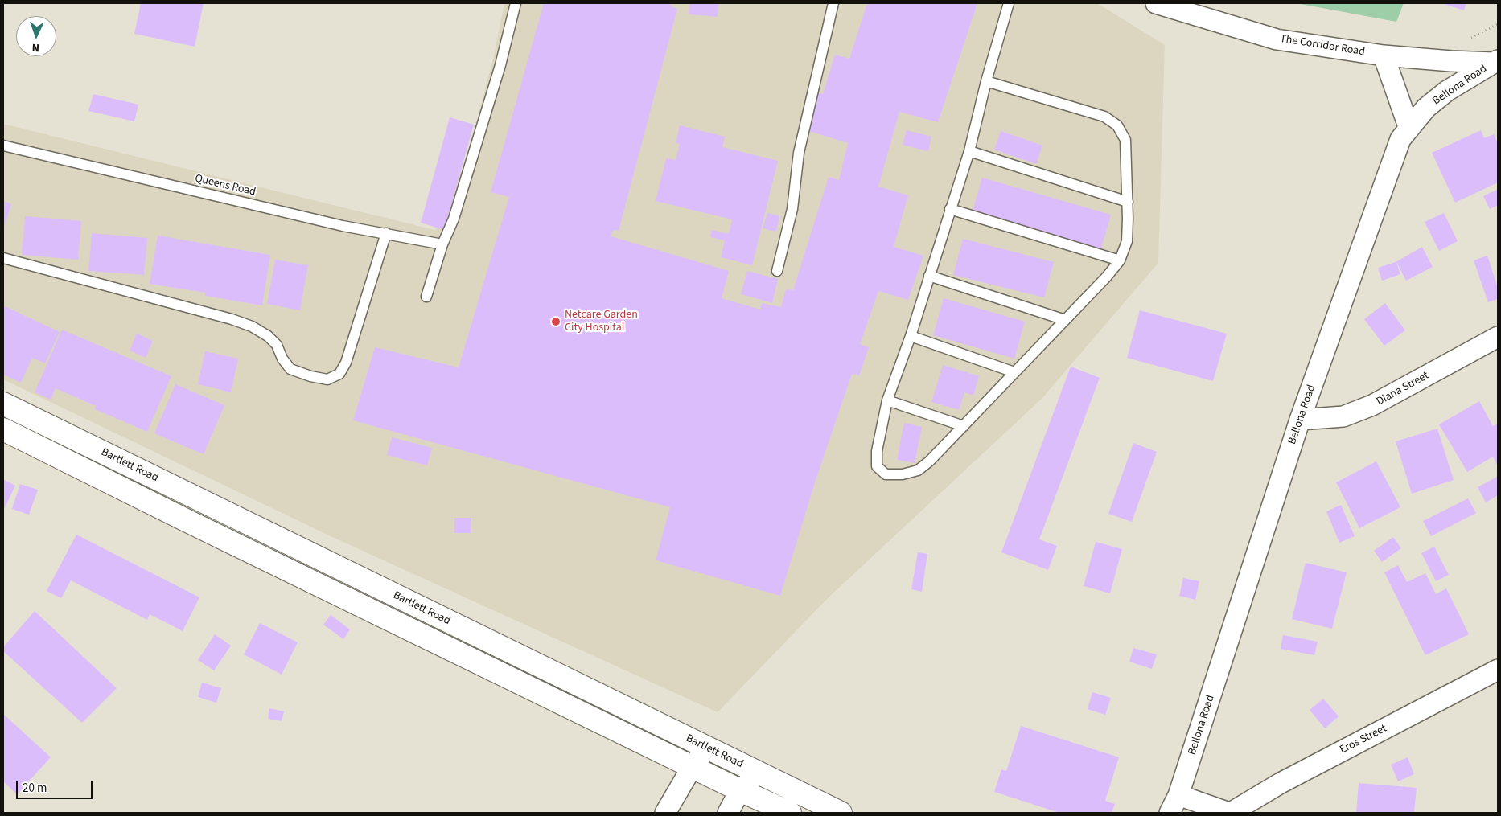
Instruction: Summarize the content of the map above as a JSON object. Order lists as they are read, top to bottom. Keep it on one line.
{"streets":{"main road":["Bartlett Road"],"street":["The Corridor Road","Bellona Road","Diana Street","Eros Street"],"lane":["Queens Road"]},"crossings":[["The Corridor Road","Bellona Road"],["Bellona Road","Diana Street"]],"places":["Netcare Garden City Hospital"],"scale_bar":"20 m","north":"bottom"}
